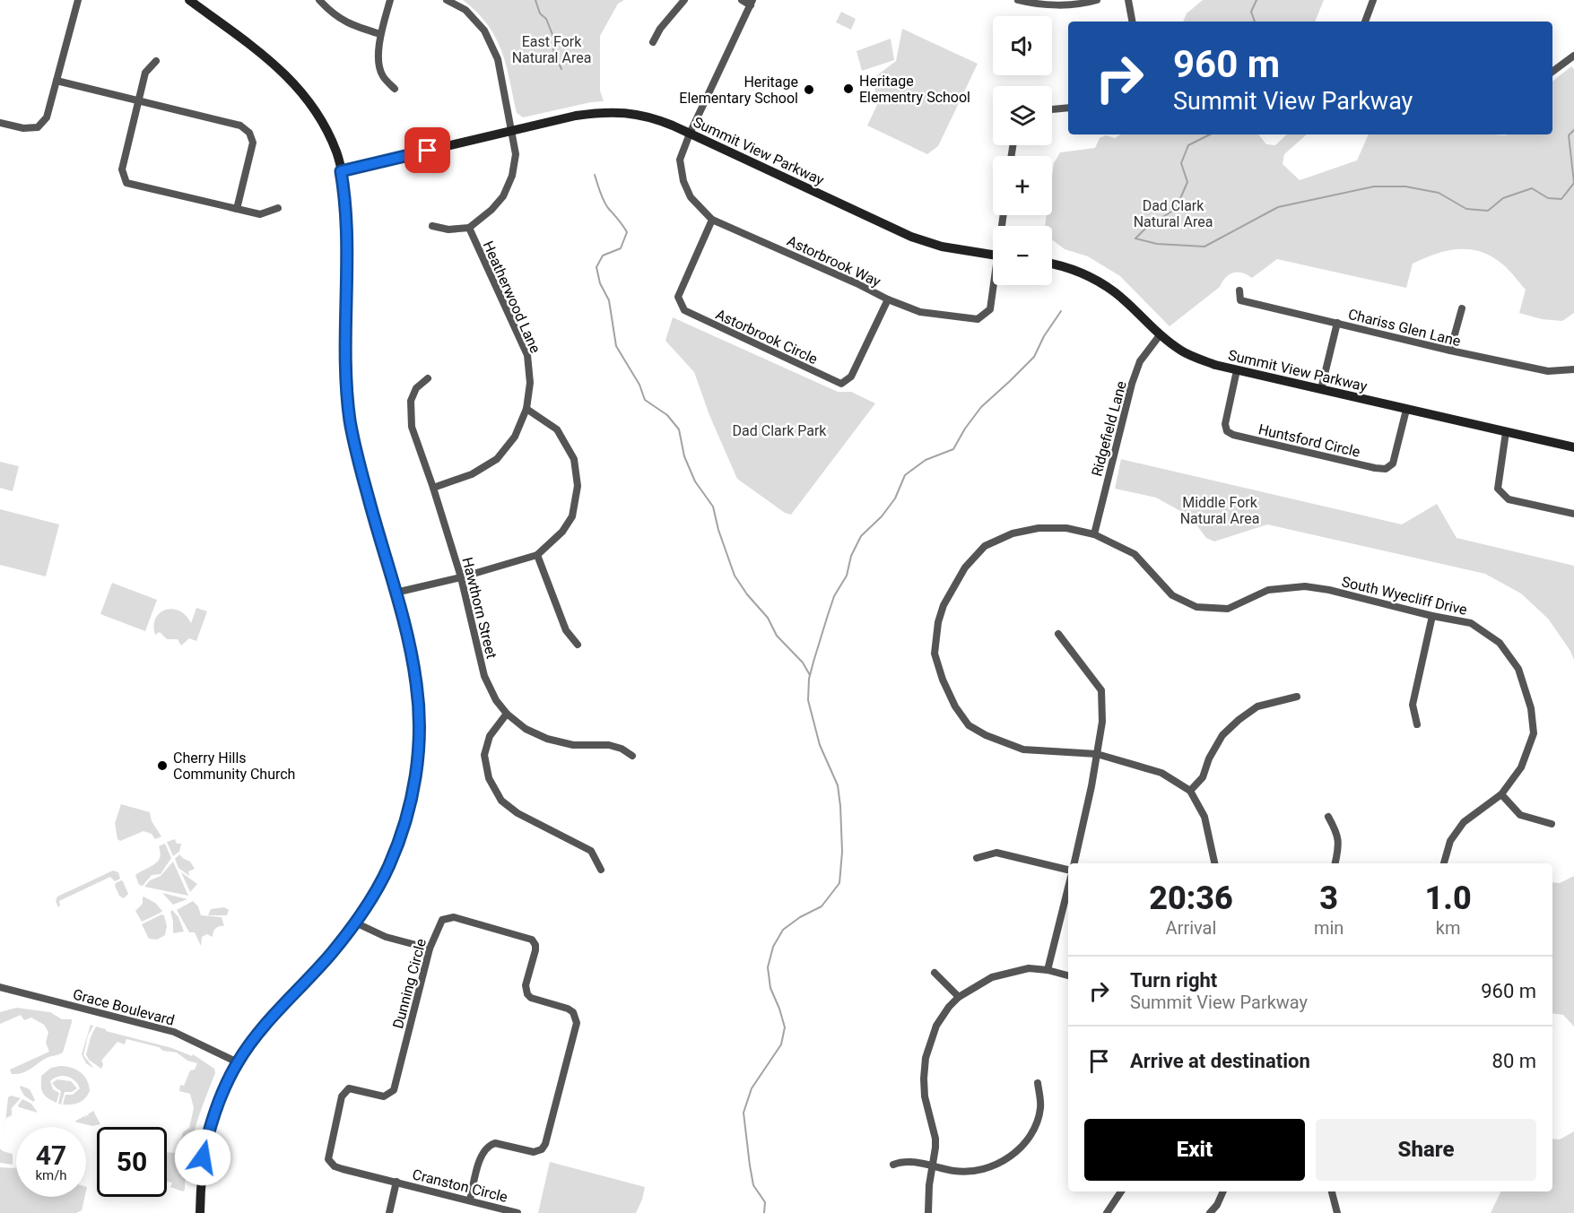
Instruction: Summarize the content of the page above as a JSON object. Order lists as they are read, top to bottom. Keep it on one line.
{"streets":{"main road":["Summit View Parkway"],"street":["Astorbrook Way","Heatherwood Lane","Chariss Glen Lane","Astorbrook Circle","Ridgefield Lane","Huntsford Circle","South Wyecliff Drive","Hawthorn Street","Dunning Circle","Grace Boulevard","Cranston Circle"]},"crossings":[["Summit View Parkway","Astorbrook Way"],["Summit View Parkway","Ridgefield Lane"],["Summit View Parkway","Huntsford Circle"],["Astorbrook Way","Astorbrook Circle"],["Heatherwood Lane","Hawthorn Street"],["Ridgefield Lane","South Wyecliff Drive"],["Dunning Circle","Cranston Circle"]],"parks":["East Fork Natural Area","Dad Clark Natural Area","Dad Clark Park","Middle Fork Natural Area"],"places":["Heritage Elementry School","Heritage Elementary School","Cherry Hills Community Church"],"page":{"map_buttons":["+","−"],"turn":["960 m","Summit View Parkway"],"eta":["20:36","Arrival","3","min","1.0","km"],"list":[{"name":"Turn right","note":"Summit View Parkway","value":"960 m"},{"name":"Arrive at destination","value":"80 m"}],"buttons":["Exit","Share"],"speed":"47 km/h","limit":"50"}}
